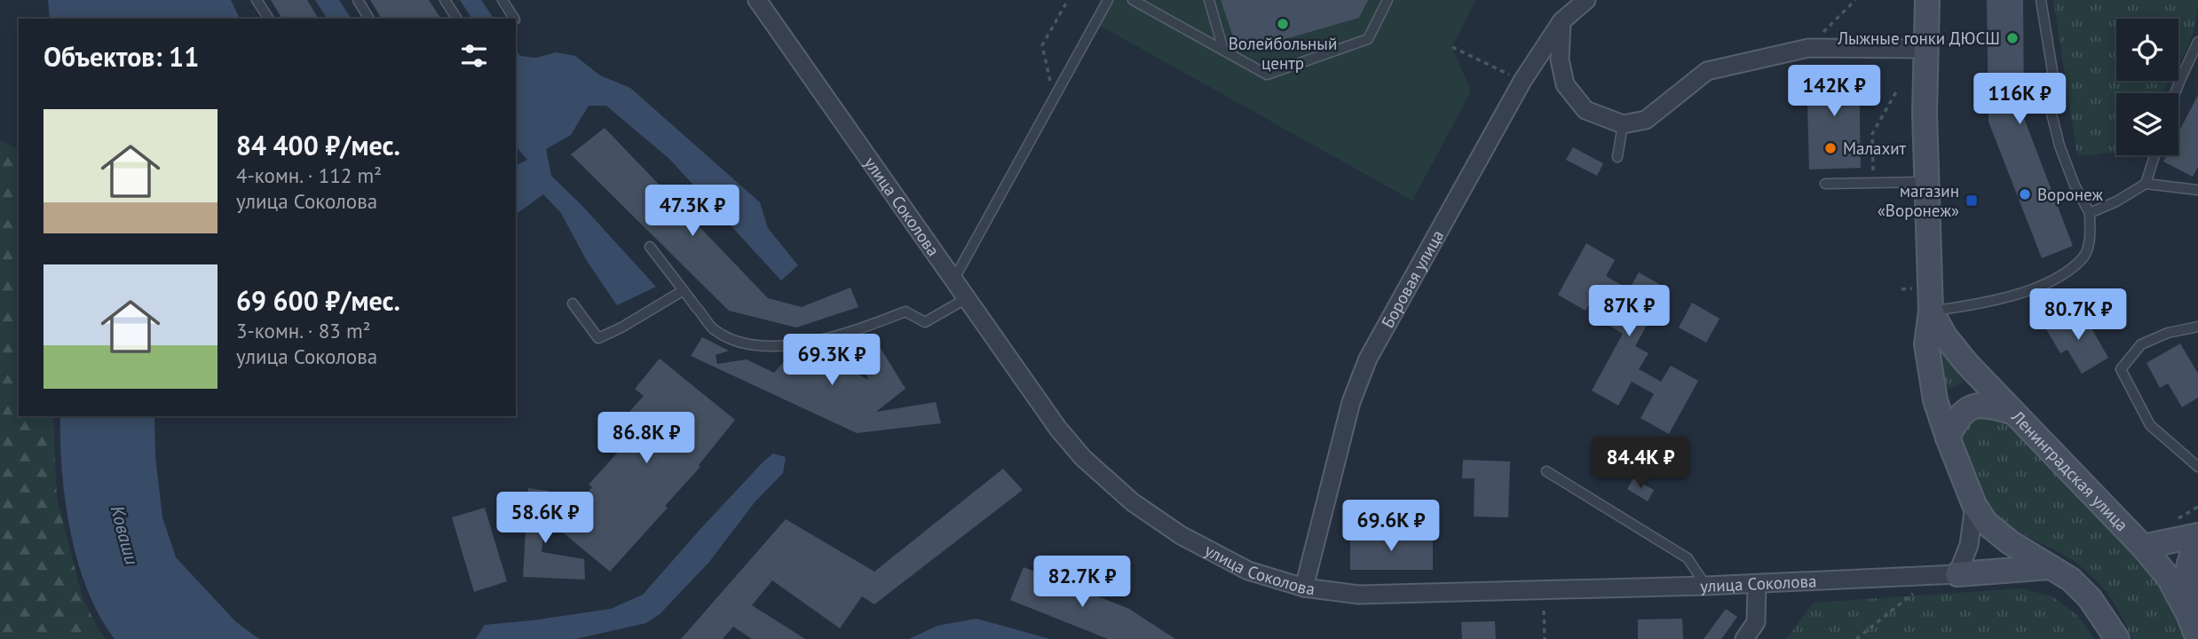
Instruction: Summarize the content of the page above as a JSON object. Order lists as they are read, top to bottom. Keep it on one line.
{"streets":{"main road":["Ленинградская улица"],"street":["улица Соколова","Боровая улица"]},"crossings":[["улица Соколова","Боровая улица"]],"water":["Коваши"],"places":{"other":["Волейбольный центр","Лыжные гонки ДЮСШ","Малахит","Воронеж"],"transit":["магазин «Воронеж»"]},"page":{"heading":"Объектов: 11","price":["142K ₽","116K ₽","47.3K ₽","87K ₽","80.7K ₽","69.3K ₽","86.8K ₽","84.4K ₽","58.6K ₽","69.6K ₽","82.7K ₽"],"list":[{"name":"84 400 ₽/мес.","note":"4-комн. · 112 m² · улица Соколова"},{"name":"69 600 ₽/мес.","note":"3-комн. · 83 m² · улица Соколова"}]}}
